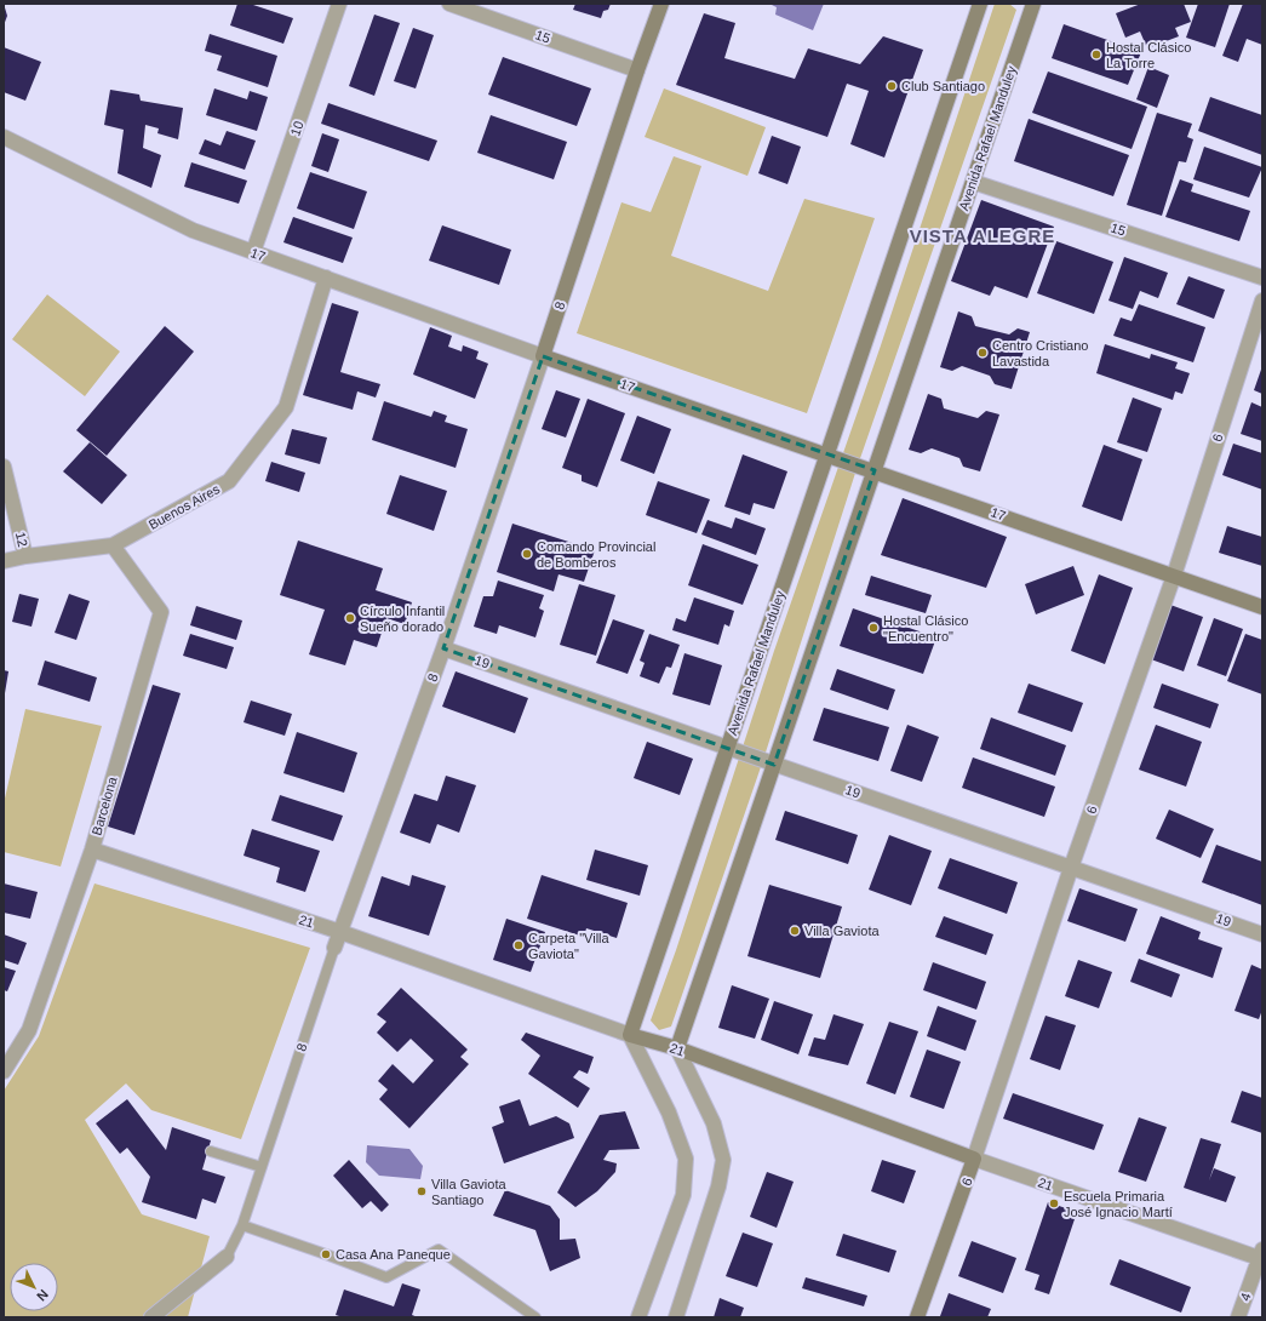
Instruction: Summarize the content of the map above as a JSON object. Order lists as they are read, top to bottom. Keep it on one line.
{"streets":{"main road":["Avenida Rafael Manduley","17","8","6","21"],"street":["15","10","Buenos Aires","12","19","Barcelona","4"]},"crossings":[["15","Avenida Rafael Manduley"],["15","8"],["10","17"],["Avenida Rafael Manduley","17"],["Avenida Rafael Manduley","19"],["Avenida Rafael Manduley","21"],["17","8"],["17","6"],["17","Buenos Aires"],["8","19"],["8","21"],["6","19"],["6","21"],["Buenos Aires","12"],["Buenos Aires","Barcelona"],["Barcelona","21"],["21","4"]],"districts":["VISTA ALEGRE"],"places":["Hostal Clásico La Torre","Club Santiago","Centro Cristiano Lavastida","Comando Provincial de Bomberos","Círculo Infantil Sueño dorado","Hostal Clásico \"Encuentro\"","Villa Gaviota","Carpeta \"Villa Gaviota\"","Villa Gaviota Santiago","Escuela Primaria José Ignacio Martí","Casa Ana Paneque"],"north":"bottom right"}
